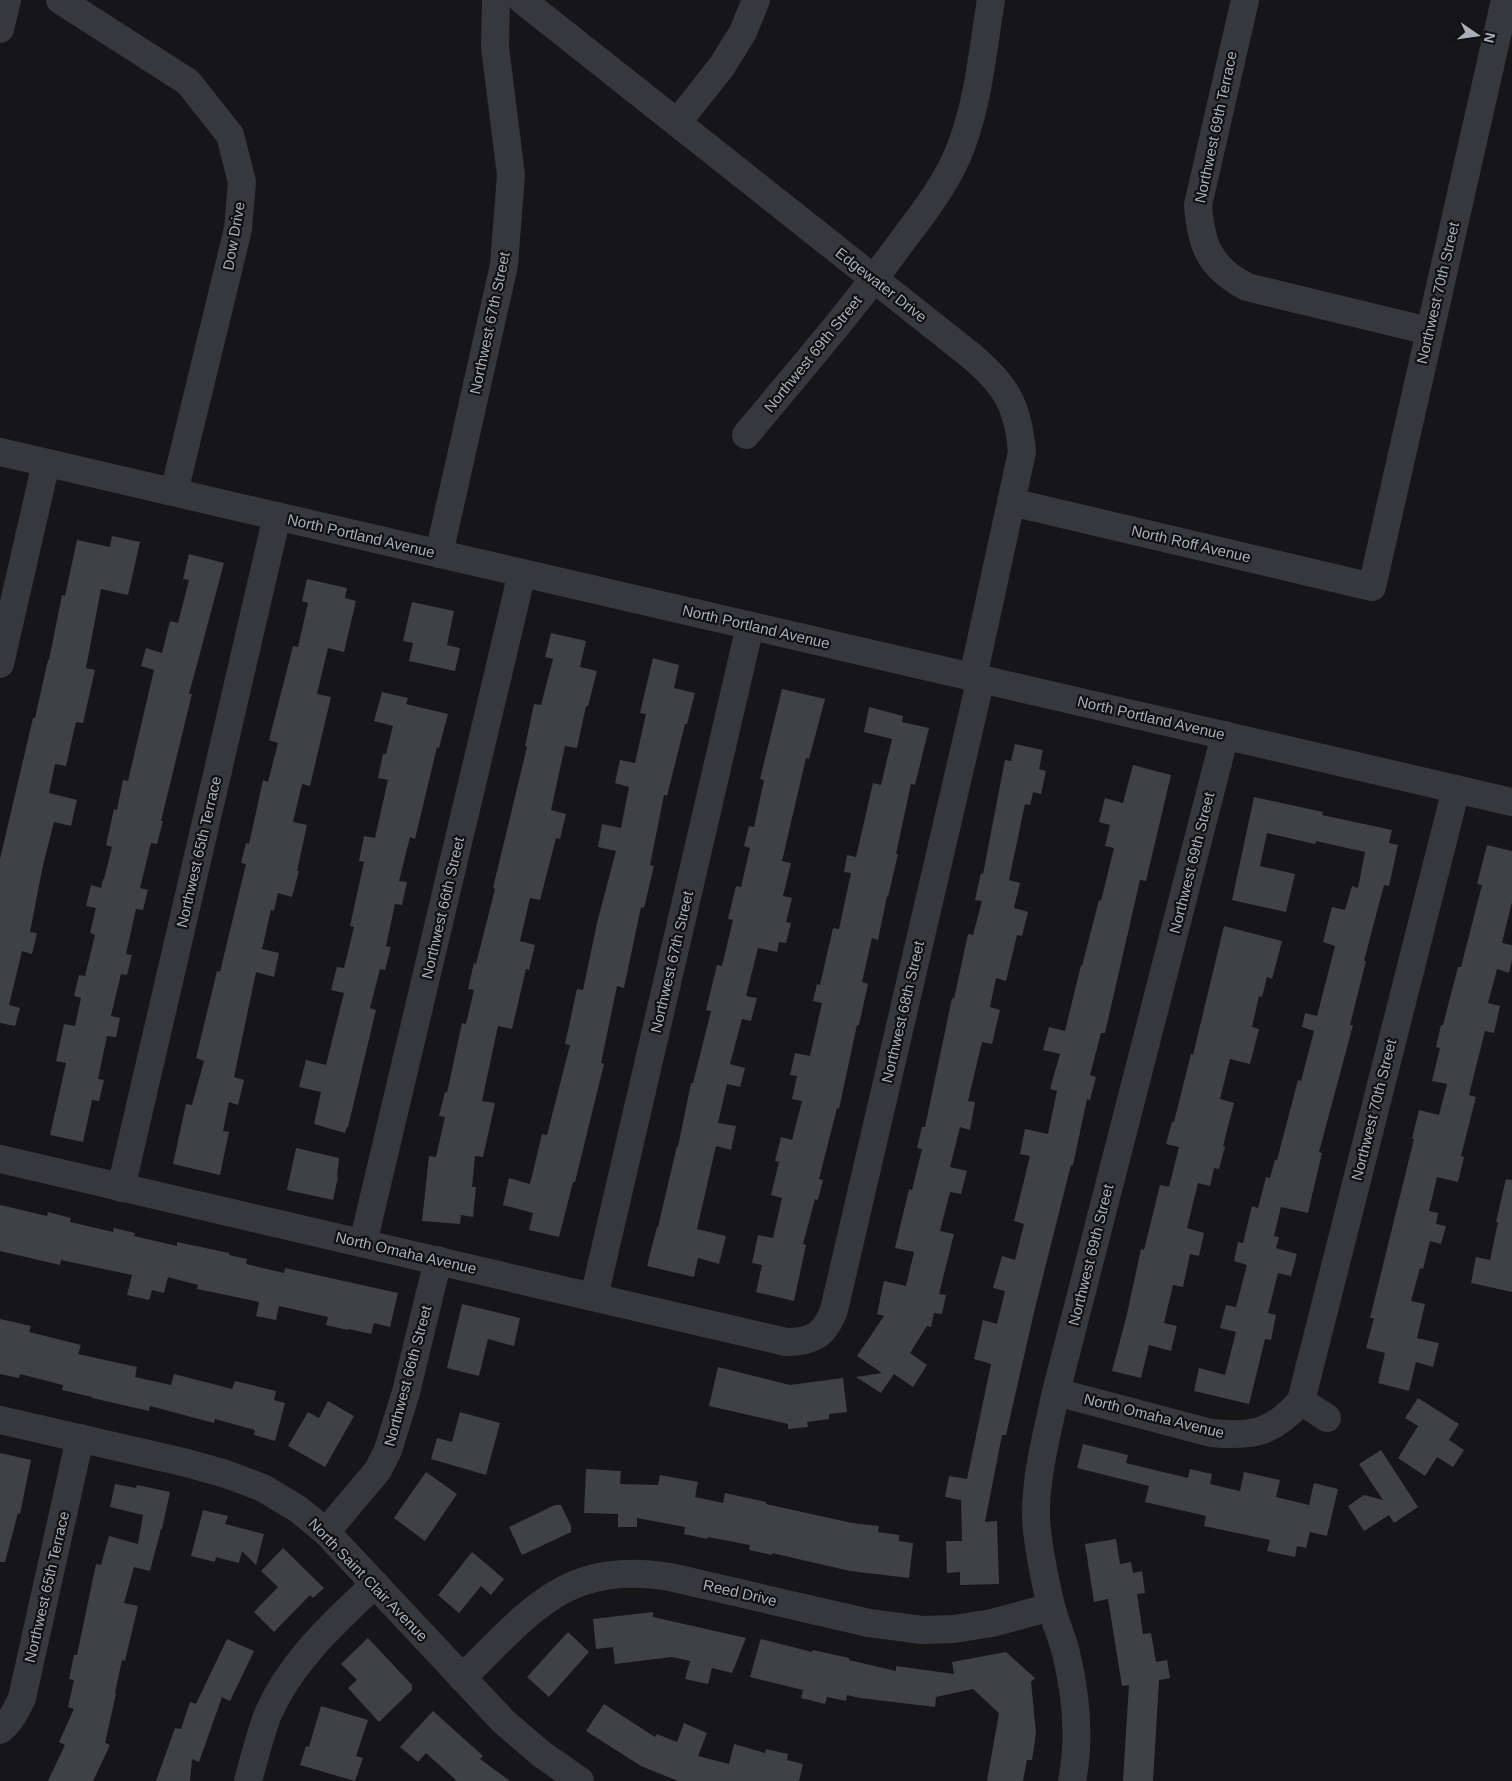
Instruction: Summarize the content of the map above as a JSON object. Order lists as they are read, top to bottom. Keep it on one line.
{"streets":{"street":["Northwest 69th Terrace","Dow Drive","Edgewater Drive","Northwest 70th Street","Northwest 67th Street","Northwest 69th Street","North Portland Avenue","North Roff Avenue","Northwest 65th Terrace","Northwest 66th Street","Northwest 68th Street","North Omaha Avenue","North Saint Clair Avenue","Reed Drive"]},"crossings":[["Northwest 69th Terrace","Northwest 70th Street"],["Dow Drive","North Portland Avenue"],["Edgewater Drive","Northwest 69th Street"],["Edgewater Drive","North Portland Avenue"],["Edgewater Drive","North Roff Avenue"],["Edgewater Drive","Northwest 68th Street"],["Northwest 70th Street","North Portland Avenue"],["Northwest 70th Street","North Roff Avenue"],["Northwest 70th Street","North Omaha Avenue"],["Northwest 67th Street","North Portland Avenue"],["Northwest 67th Street","North Omaha Avenue"],["Northwest 69th Street","North Portland Avenue"],["Northwest 69th Street","North Omaha Avenue"],["Northwest 69th Street","Reed Drive"],["North Portland Avenue","Northwest 65th Terrace"],["North Portland Avenue","Northwest 66th Street"],["North Portland Avenue","Northwest 68th Street"],["Northwest 65th Terrace","North Omaha Avenue"],["Northwest 65th Terrace","North Saint Clair Avenue"],["Northwest 66th Street","North Omaha Avenue"],["Northwest 66th Street","North Saint Clair Avenue"],["Northwest 68th Street","North Omaha Avenue"],["North Saint Clair Avenue","Reed Drive"]],"north":"right"}
